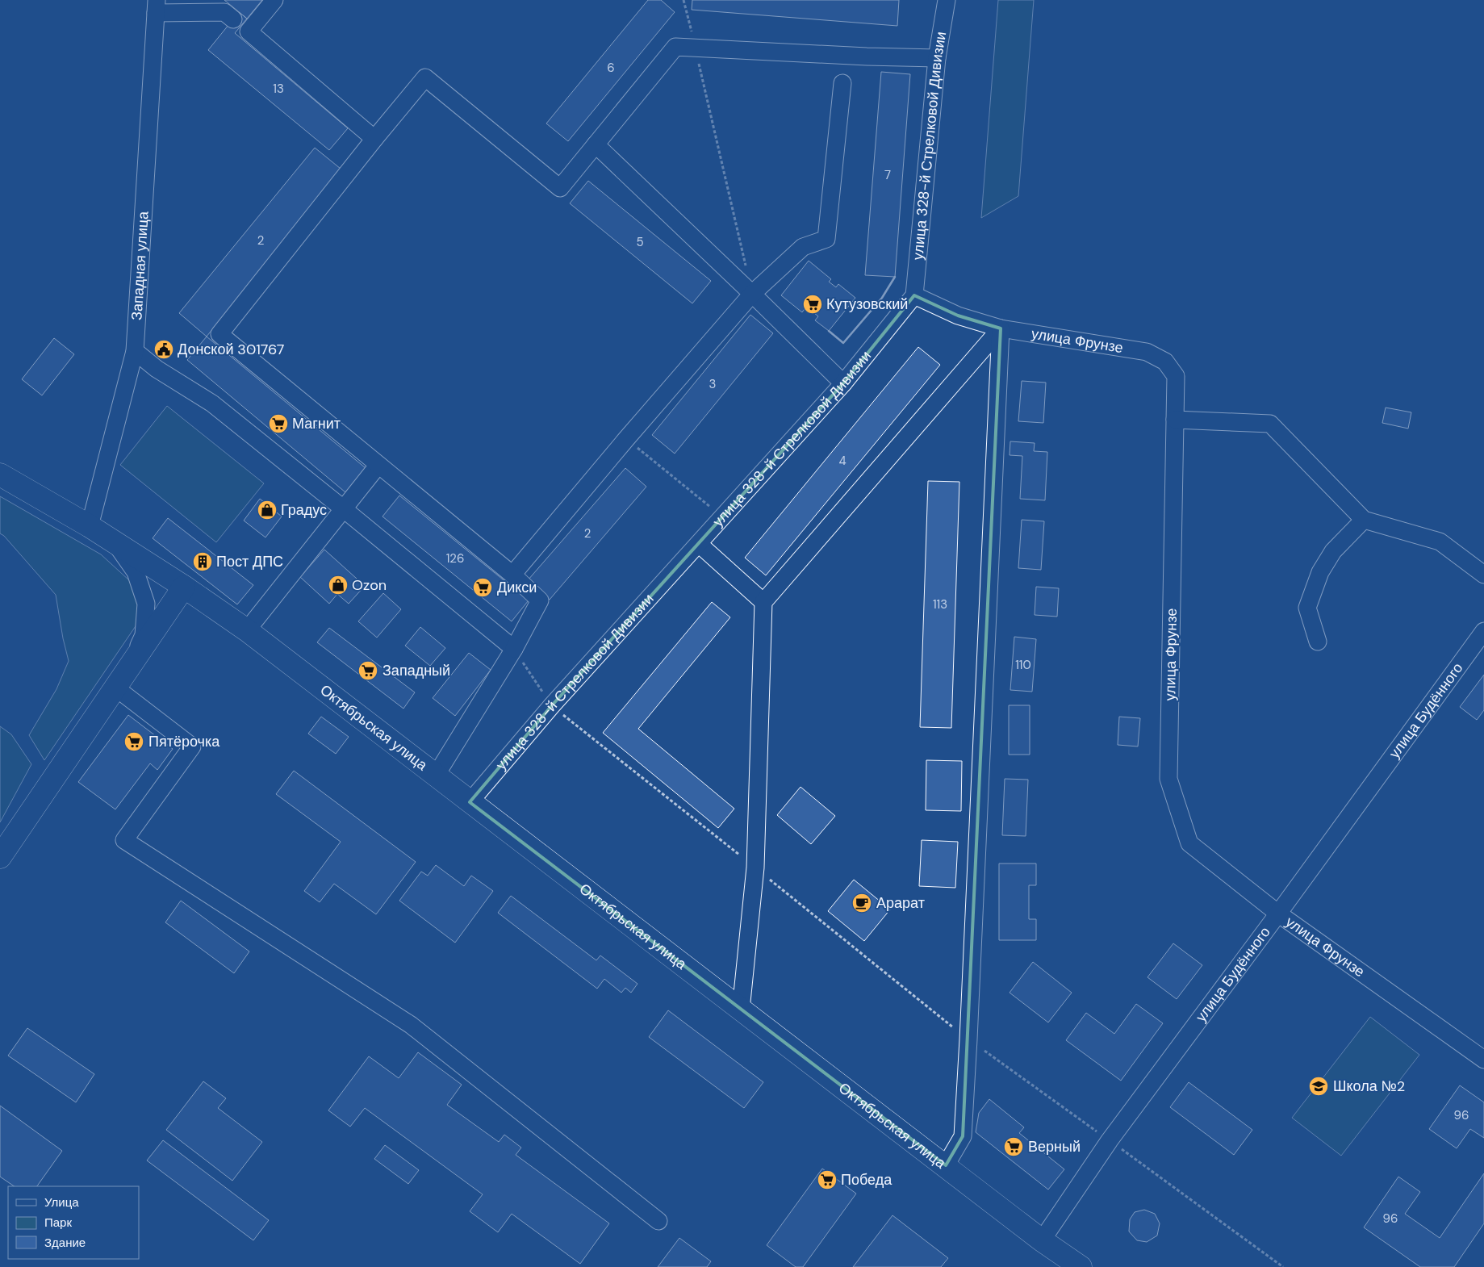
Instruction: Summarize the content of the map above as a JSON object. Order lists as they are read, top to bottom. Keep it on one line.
{"streets":{"main road":["Октябрьская улица"],"street":["улица 328-й Стрелковой Дивизии","Западная улица","улица Фрунзе","улица Будённого"]},"crossings":[["улица 328-й Стрелковой Дивизии","улица Фрунзе"],["улица 328-й Стрелковой Дивизии","Октябрьская улица"],["Западная улица","Октябрьская улица"],["улица Фрунзе","улица Будённого"],["улица Будённого","Октябрьская улица"]],"places":{"supermarket":["Кутузовский","Магнит","Дикси","Западный","Пятёрочка","Верный","Победа"],"public building":["Донской 301767"],"shop":["Градус","Ozon"],"building":["Пост ДПС"],"cafe":["Арарат"],"school or university":["Школа №2"]},"house_numbers":["6","13","7","2","5","3","4","2","126","113","110","96","96"],"legend":["Улица","Парк","Здание"]}
